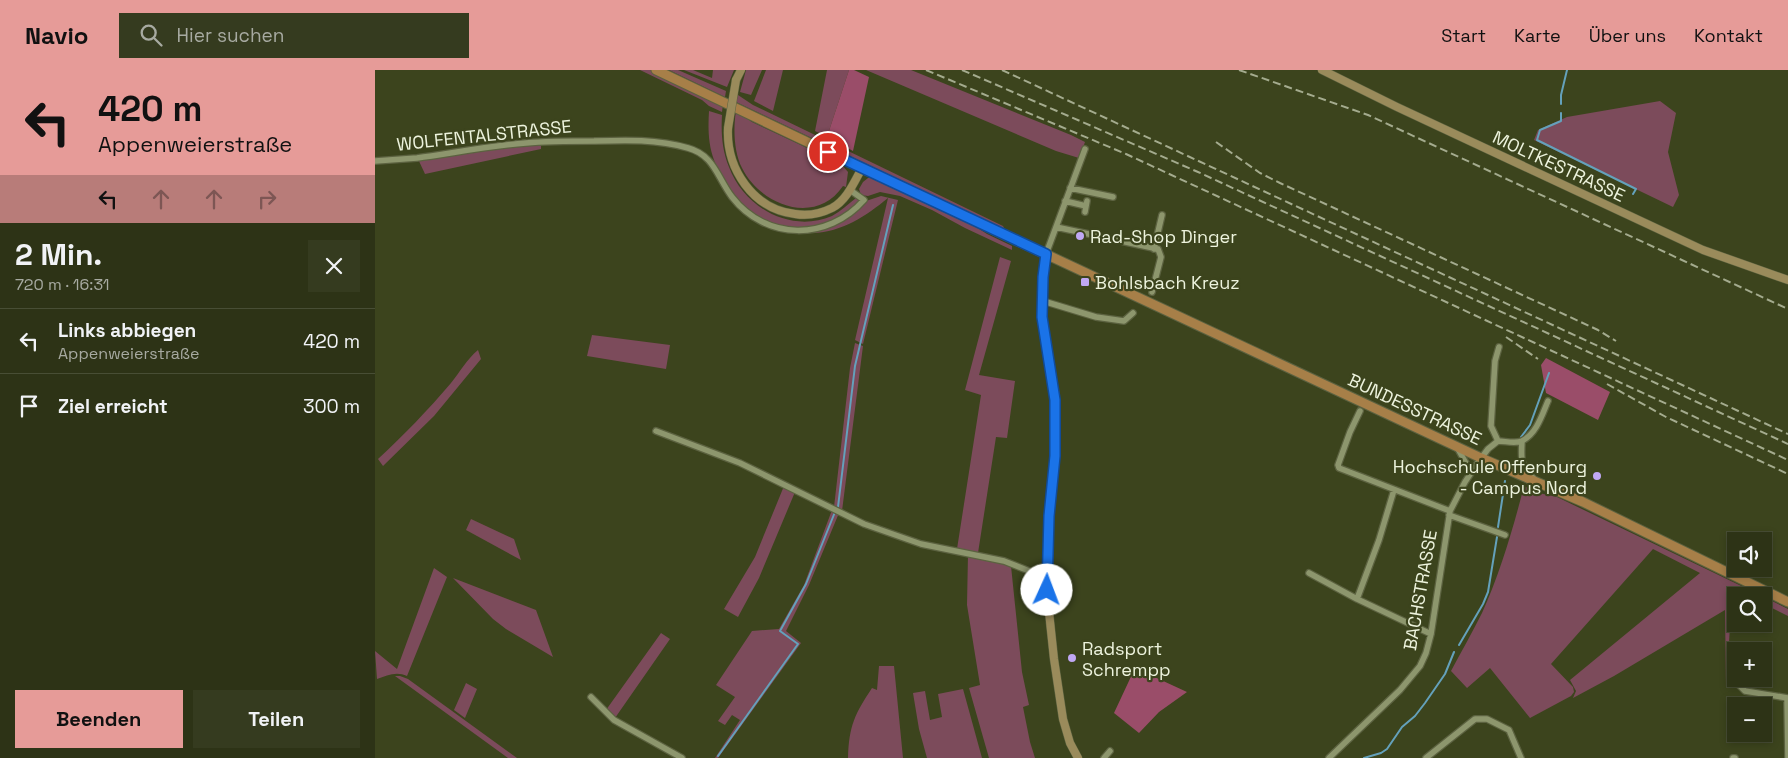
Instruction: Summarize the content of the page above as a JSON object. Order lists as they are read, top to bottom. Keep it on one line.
{"streets":{"main road":["BUNDESSTRASSE"],"street":["WOLFENTALSTRASSE","MOLTKESTRASSE","BACHSTRASSE"]},"crossings":[["BUNDESSTRASSE","BACHSTRASSE"]],"places":{"other":["Rad-Shop Dinger","Hochschule Offenburg - Campus Nord","Radsport Schrempp"],"transit":["Bohlsbach Kreuz"]},"page":{"header":"Navio","search":"Hier suchen","nav":["Start","Karte","Über uns","Kontakt"],"turn":["420 m","Appenweierstraße"],"heading":["2 Min.","720 m · 16:31"],"list":[{"name":"Links abbiegen","note":"Appenweierstraße","value":"420 m"},{"name":"Ziel erreicht","value":"300 m"}],"map_buttons":["+","−"],"buttons":["Beenden","Teilen"]}}
